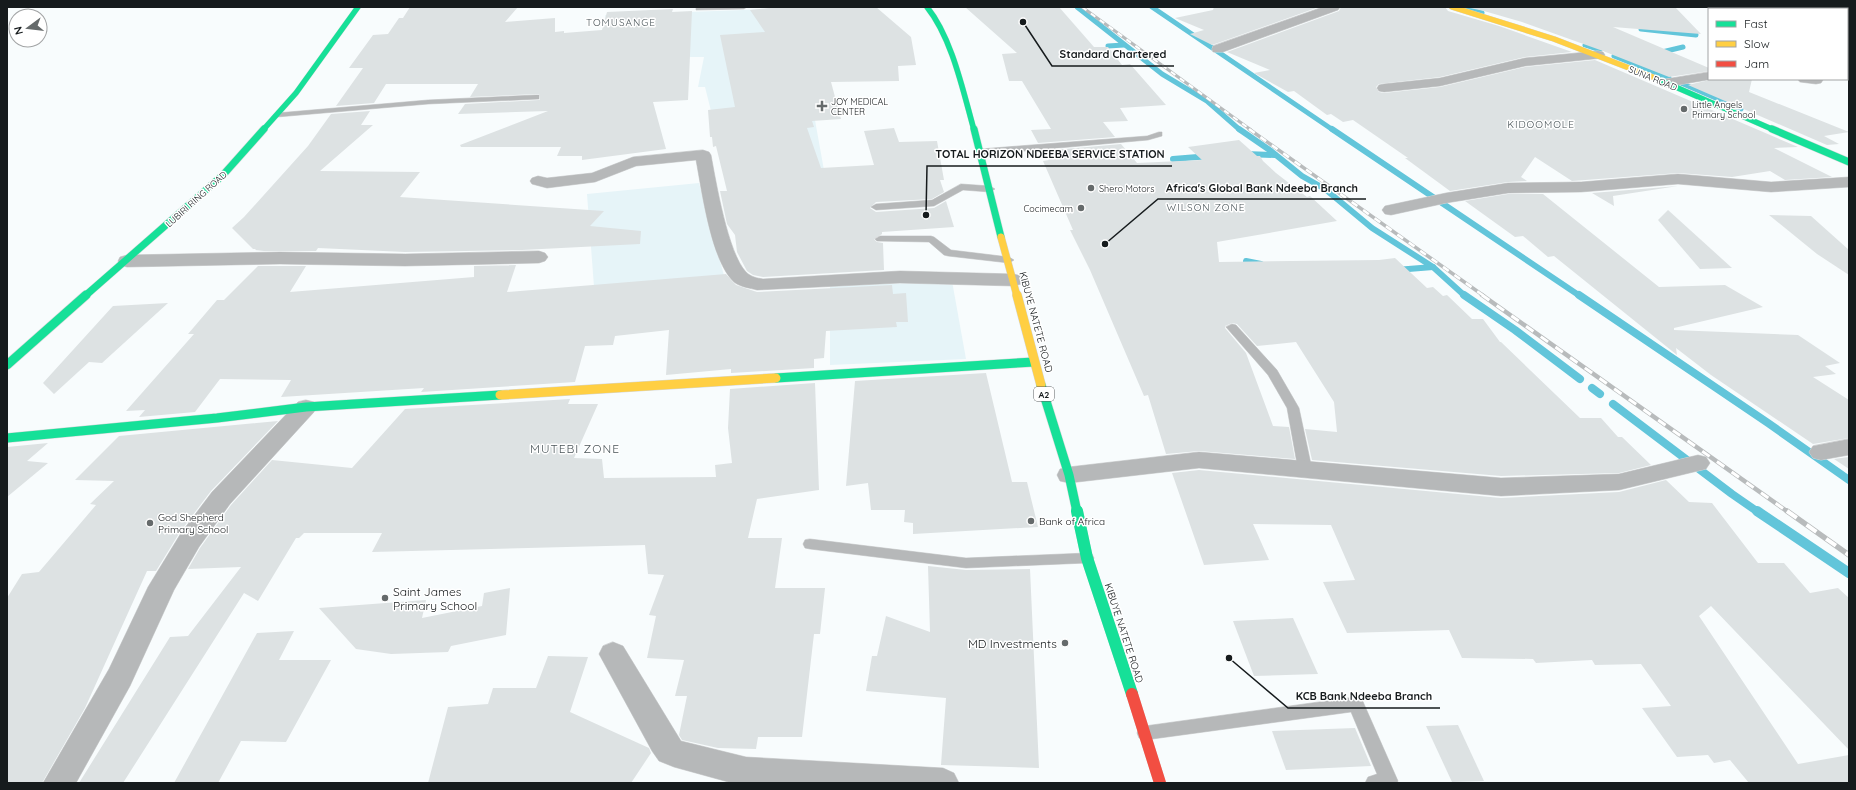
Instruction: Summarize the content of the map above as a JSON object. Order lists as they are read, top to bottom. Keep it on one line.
{"streets":{"main road":["SUNA ROAD","LUBIRI RING ROAD","KIBUYE NATETE ROAD","A2"]},"districts":["TOMUSANGE","KIDOOMOLE","WILSON ZONE","MUTEBI ZONE"],"places":{"other":["Standard Chartered","Little Angels Primary School","Shero Motors","Cocimecam","TOTAL HORIZON NDEEBA SERVICE STATION","Africa's Global Bank Ndeeba Branch","Bank of Africa","God Shepherd Primary School","Saint James Primary School","MD Investments","KCB Bank Ndeeba Branch"],"health":["JOY MEDICAL CENTER"]},"legend":["Fast","Slow","Jam"],"north":"left"}
